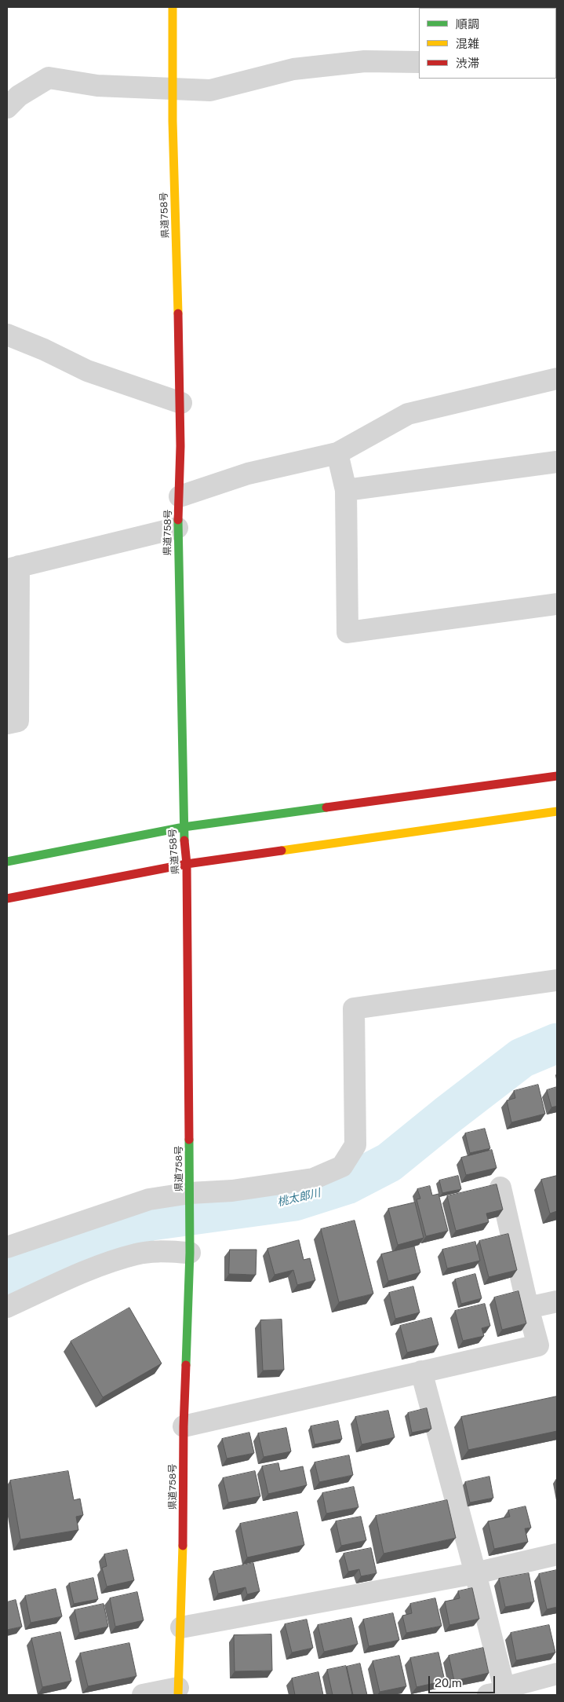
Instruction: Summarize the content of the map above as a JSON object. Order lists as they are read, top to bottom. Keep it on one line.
{"streets":{"main road":["県道758号"]},"water":["桃太郎川"],"legend":["順調","混雑","渋滞"],"scale_bar":"20 m"}
